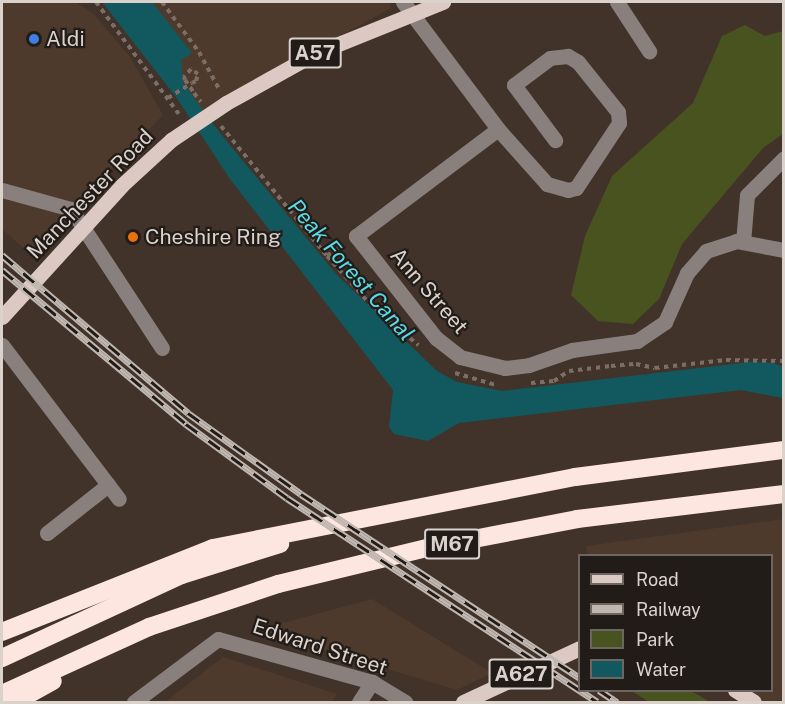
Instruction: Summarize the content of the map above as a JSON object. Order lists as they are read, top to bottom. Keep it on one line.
{"streets":{"highway":["M67"],"main road":["A57","Manchester Road","A627"],"street":["Ann Street","Edward Street"]},"water":["Peak Forest Canal"],"places":["Aldi","Cheshire Ring"],"legend":["Road","Railway","Park","Water"]}
